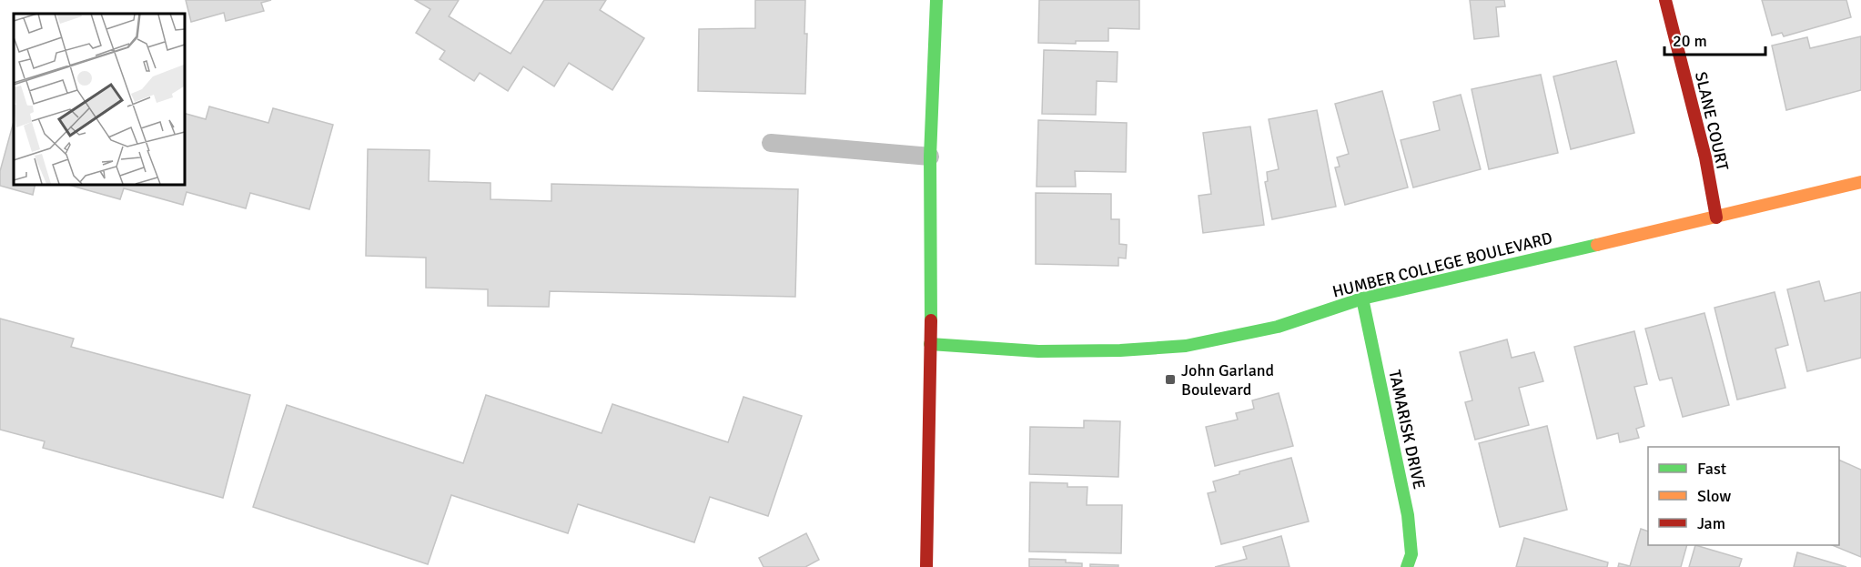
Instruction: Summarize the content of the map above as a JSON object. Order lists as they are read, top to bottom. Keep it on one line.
{"streets":{"street":["SLANE COURT","HUMBER COLLEGE BOULEVARD","TAMARISK DRIVE"]},"crossings":[["SLANE COURT","HUMBER COLLEGE BOULEVARD"],["HUMBER COLLEGE BOULEVARD","TAMARISK DRIVE"]],"places":{"transit":["John Garland Boulevard"]},"legend":["Fast","Slow","Jam"],"scale_bar":"20 m"}
